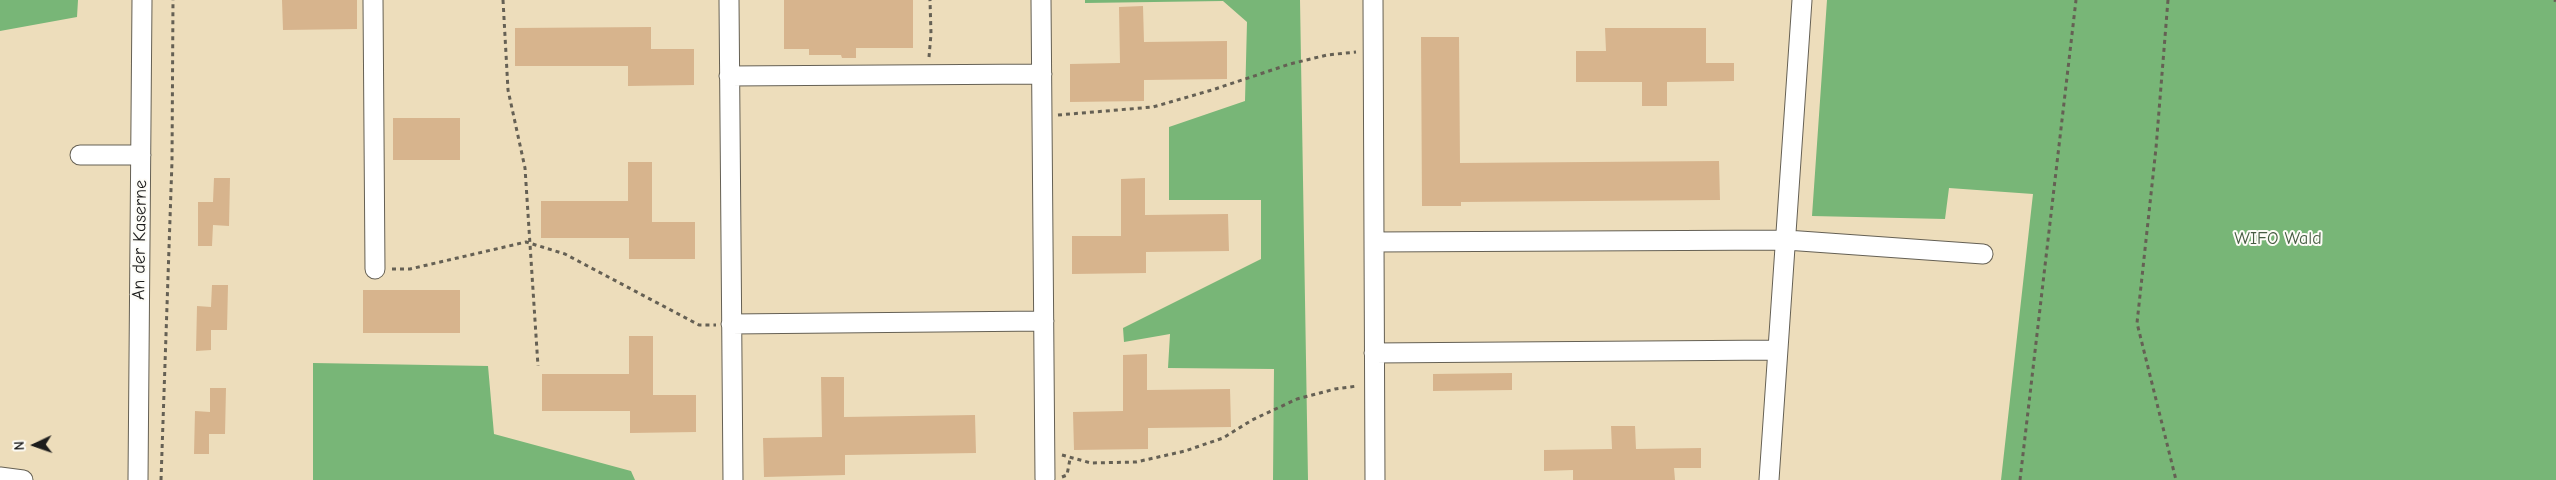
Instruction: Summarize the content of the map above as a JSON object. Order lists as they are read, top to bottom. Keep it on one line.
{"streets":{"street":["An der Kaserne"]},"parks":["WIFO Wald"],"north":"left"}
